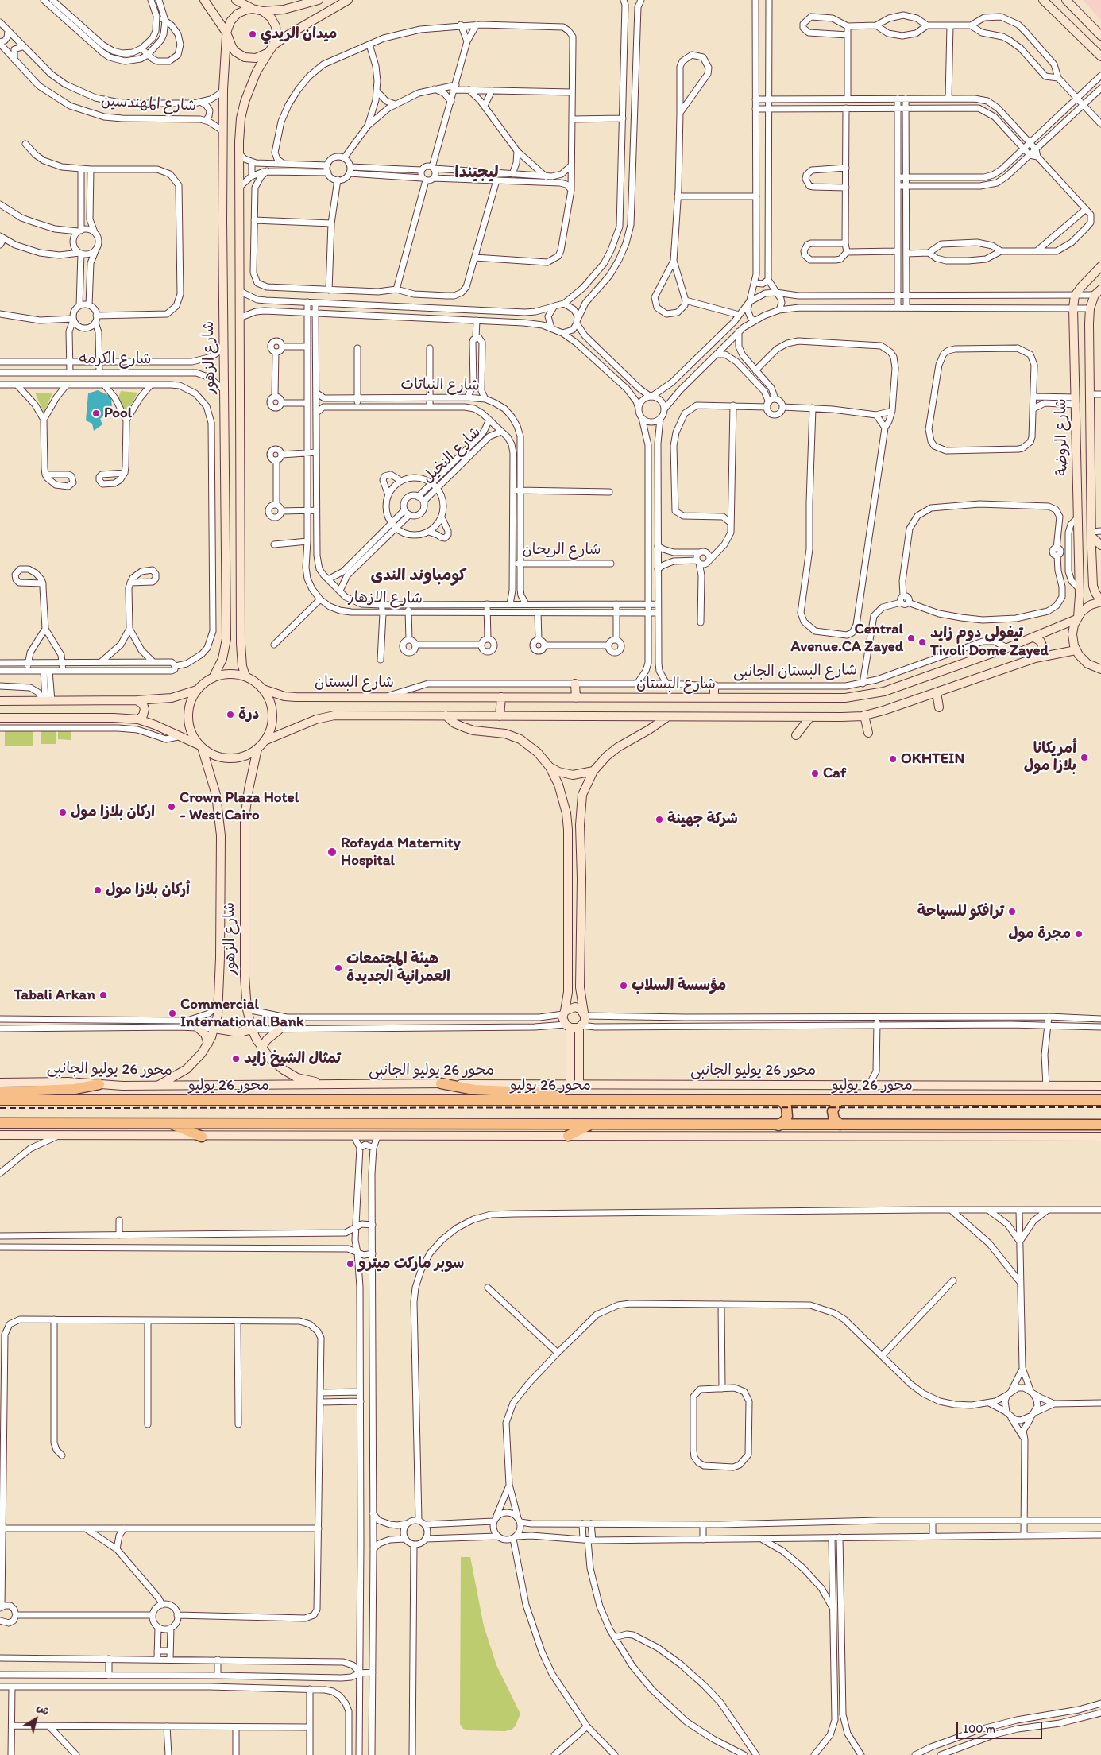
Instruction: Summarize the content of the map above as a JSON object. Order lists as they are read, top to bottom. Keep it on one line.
{"streets":{"highway":["محور 26 يوليو"],"main road":["شارع الزهور","شارع الروضة","شارع البستان","محور 26 يوليو الجانبى"],"street":["شارع المهندسين","شارع الكرمه","شارع النباتات","شارع النخيل","شارع الريحان","شارع الازهار","شارع البستان الجانبى"]},"crossings":[["شارع المهندسين","شارع الزهور"],["شارع الزهور","شارع الكرمه"],["شارع الزهور","شارع البستان"],["شارع الزهور","محور 26 يوليو الجانبى"],["شارع النباتات","شارع النخيل"],["شارع النباتات","شارع الريحان"],["شارع النباتات","شارع الازهار"],["شارع الروضة","شارع البستان"],["شارع البستان الجانبى","شارع البستان"]],"districts":["ليجيندا","كومباوند الندى"],"places":["ميدان الريدي","Pool","Central Avenue.CA Zayed","تيفولى دوم زايد Tivoli Dome Zayed","درة","أمريكانا بلازا مول","OKHTEIN","Caf","Crown Plaza Hotel - West Cairo","اركان بلازا مول","شركة جهينة","Rofayda Maternity Hospital","أركان بلازا مول","ترافكو للسياحة","مجرة مول","هيئة المجتمعات العمرانية الجديدة","مؤسسة السلاب","Tabali Arkan","Commercial International Bank","تمثال الشيخ زايد","سوبر ماركت ميترو"],"scale_bar":"100 m","north":"top right"}
